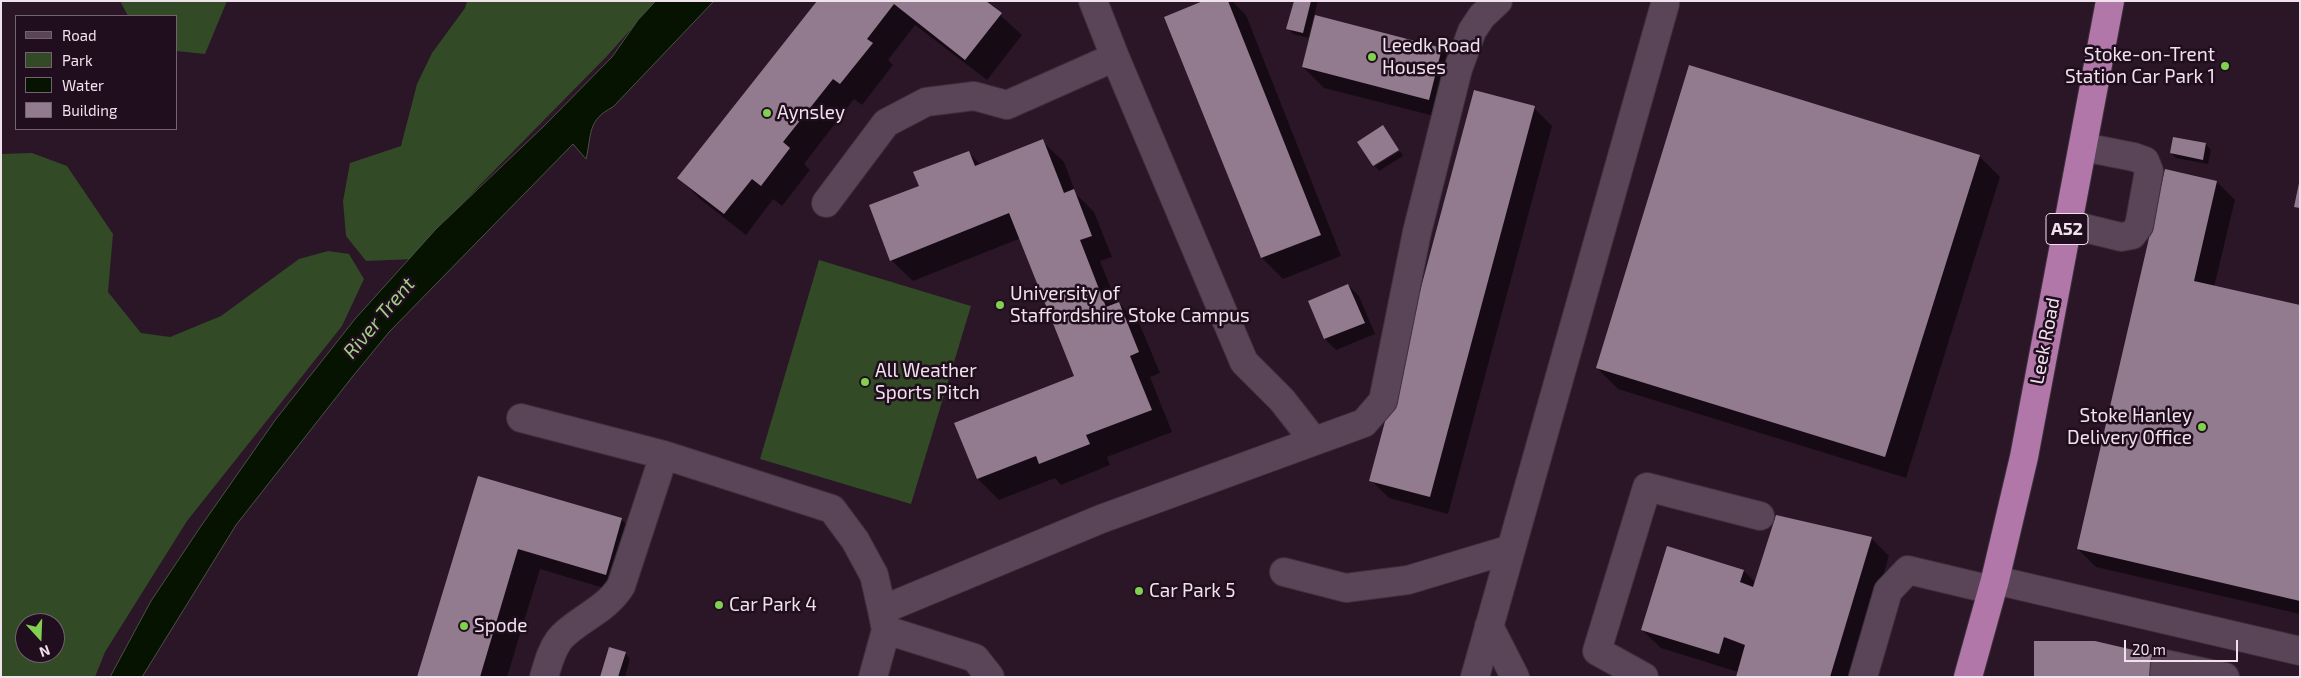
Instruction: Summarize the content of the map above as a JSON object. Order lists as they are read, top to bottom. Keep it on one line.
{"streets":{"highway":["A52","Leek Road"]},"water":["River Trent"],"places":["Leedk Road Houses","Stoke-on-Trent Station Car Park 1","Aynsley","University of Staffordshire Stoke Campus","All Weather Sports Pitch","Stoke Hanley Delivery Office","Car Park 5","Car Park 4","Spode"],"legend":["Road","Park","Water","Building"],"scale_bar":"20 m","north":"bottom"}
